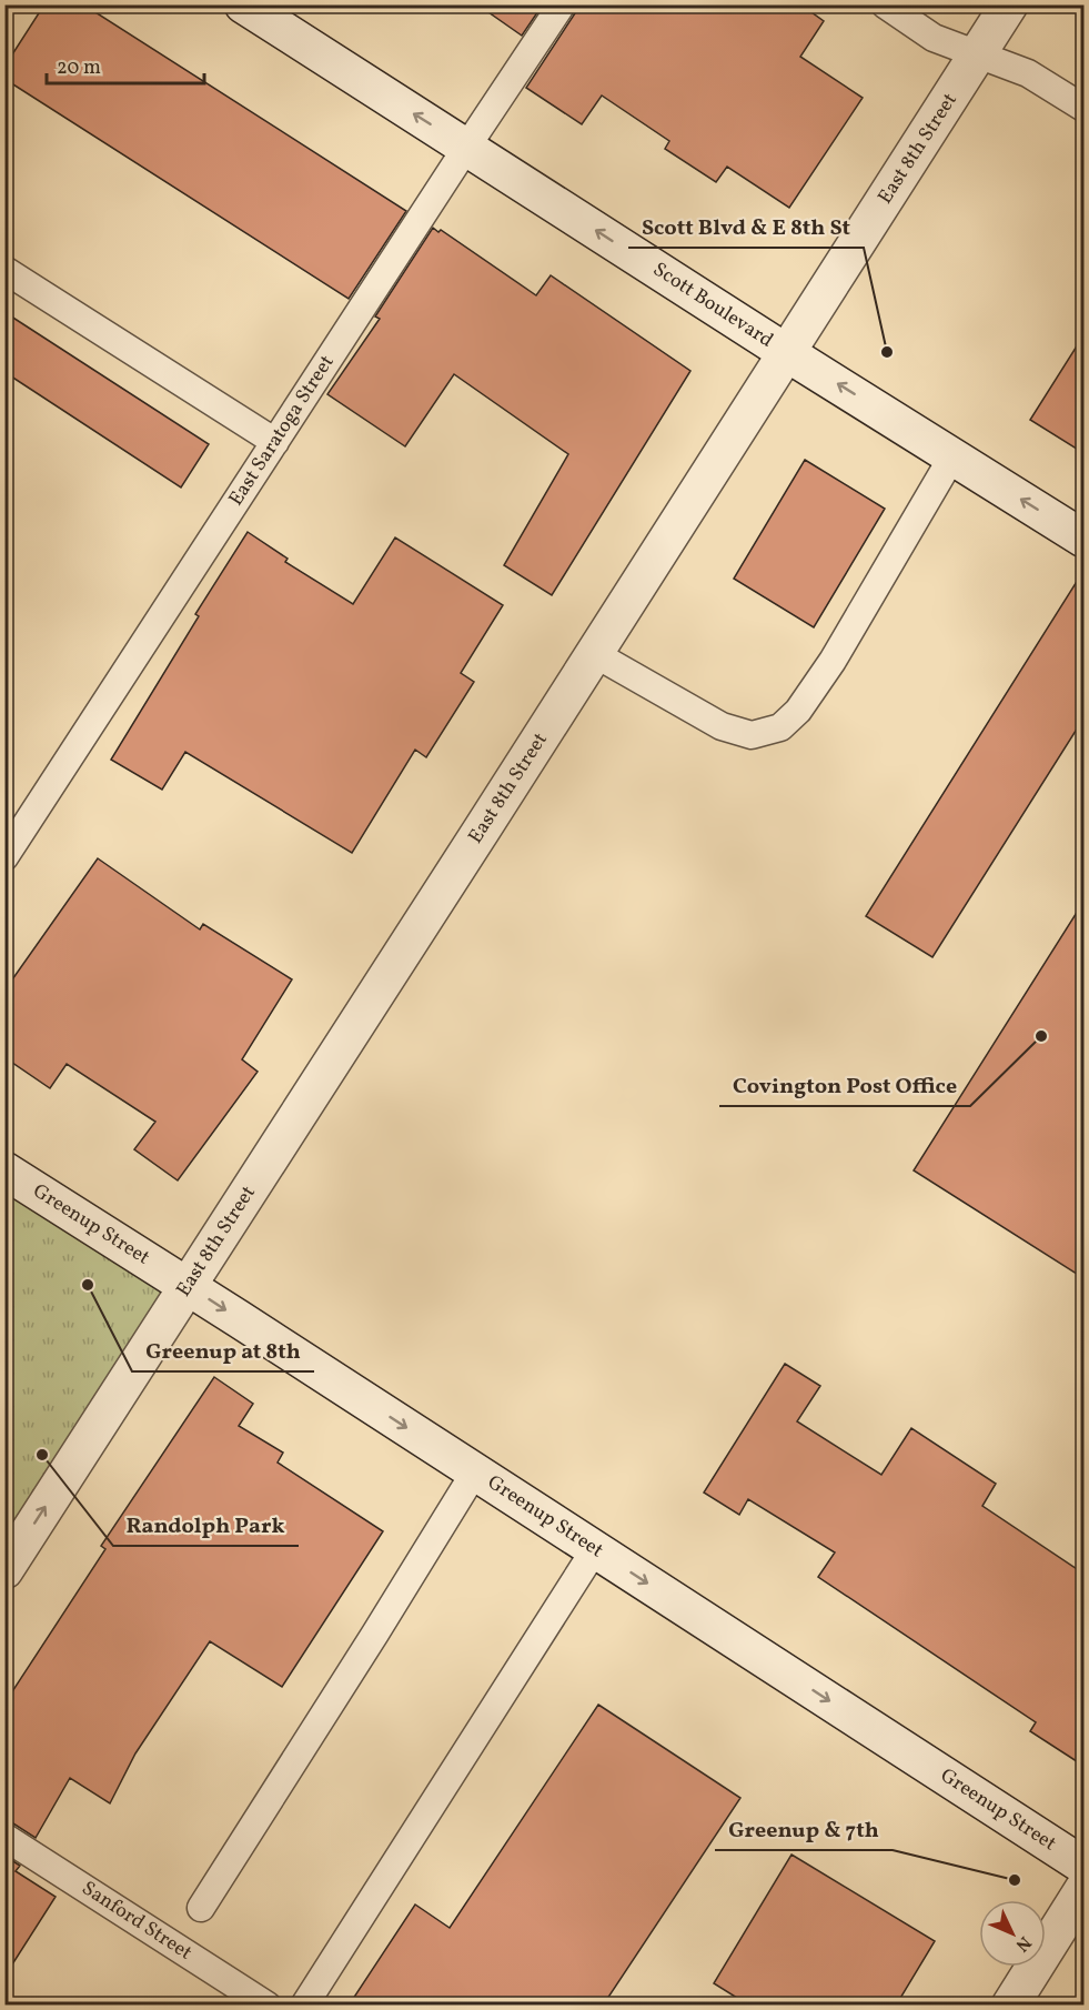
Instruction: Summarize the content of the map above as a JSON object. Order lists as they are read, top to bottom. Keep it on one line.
{"streets":{"main road":["East 8th Street","Scott Boulevard","Greenup Street"],"lane":["East Saratoga Street","Sanford Street"]},"crossings":[["East 8th Street","Scott Boulevard"],["East 8th Street","Greenup Street"],["Scott Boulevard","East Saratoga Street"]],"one_way":["Scott Boulevard","Greenup Street"],"places":["Scott Blvd & E 8th St","Covington Post Office","Greenup at 8th","Randolph Park","Greenup & 7th"],"scale_bar":"20 m","north":"bottom right"}
